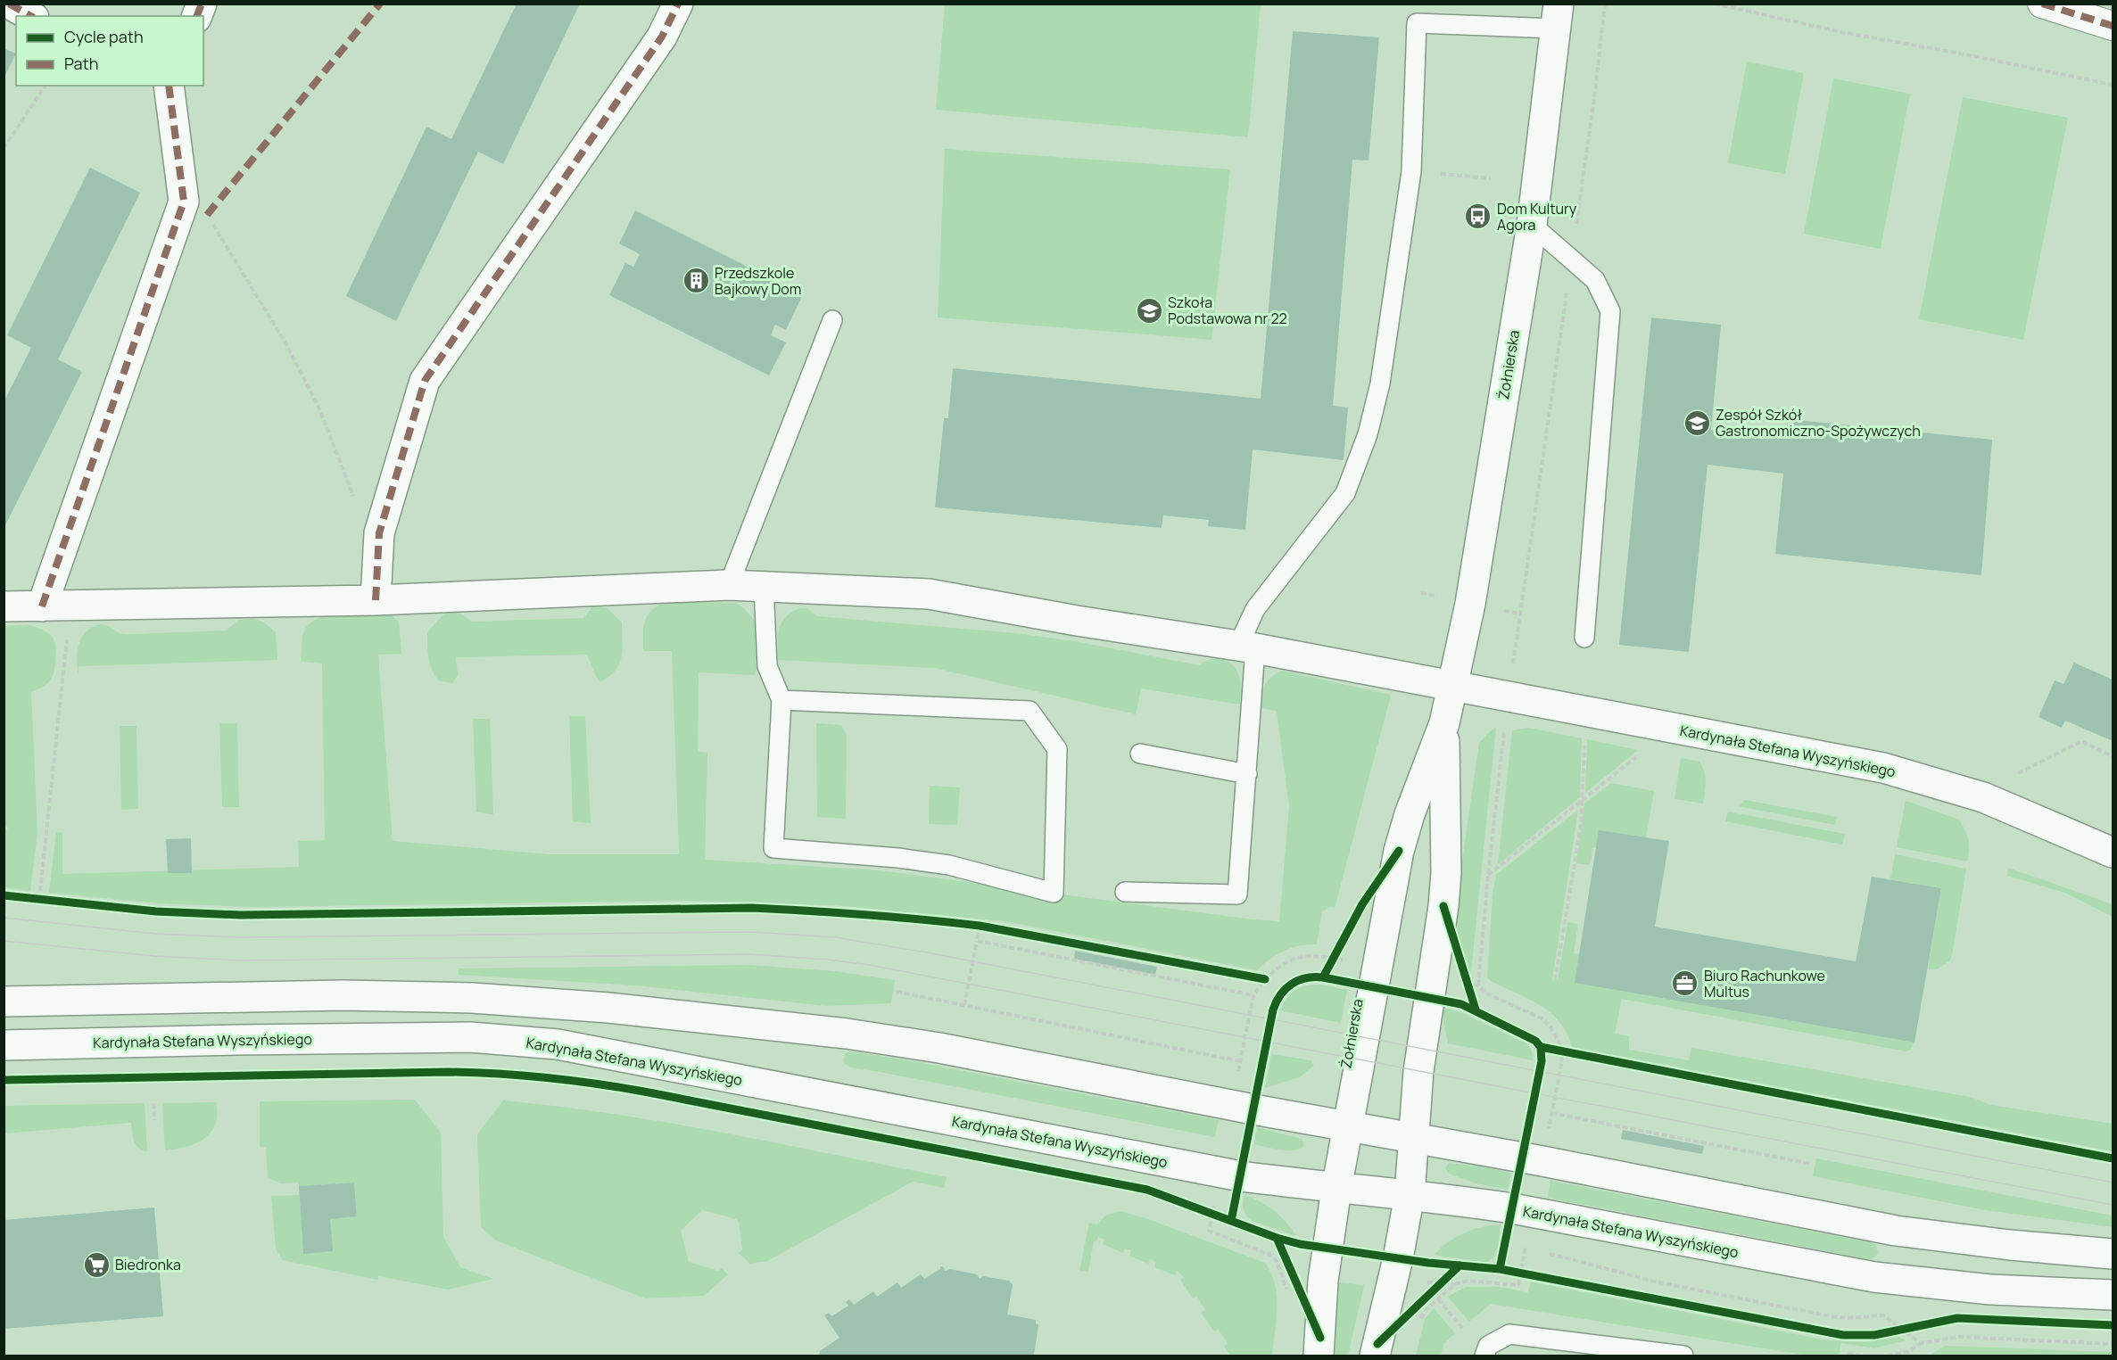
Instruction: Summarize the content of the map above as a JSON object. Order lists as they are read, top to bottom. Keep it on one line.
{"streets":{"street":["Żołnierska","Kardynała Stefana Wyszyńskiego"]},"crossings":[["Żołnierska","Kardynała Stefana Wyszyńskiego"]],"places":{"bus stop":["Dom Kultury Agora"],"building":["Przedszkole Bajkowy Dom"],"school or university":["Szkoła Podstawowa nr 22","Zespół Szkół Gastronomiczno-Spożywczych"],"office":["Biuro Rachunkowe Multus"],"supermarket":["Biedronka"]},"legend":["Cycle path","Path"]}
